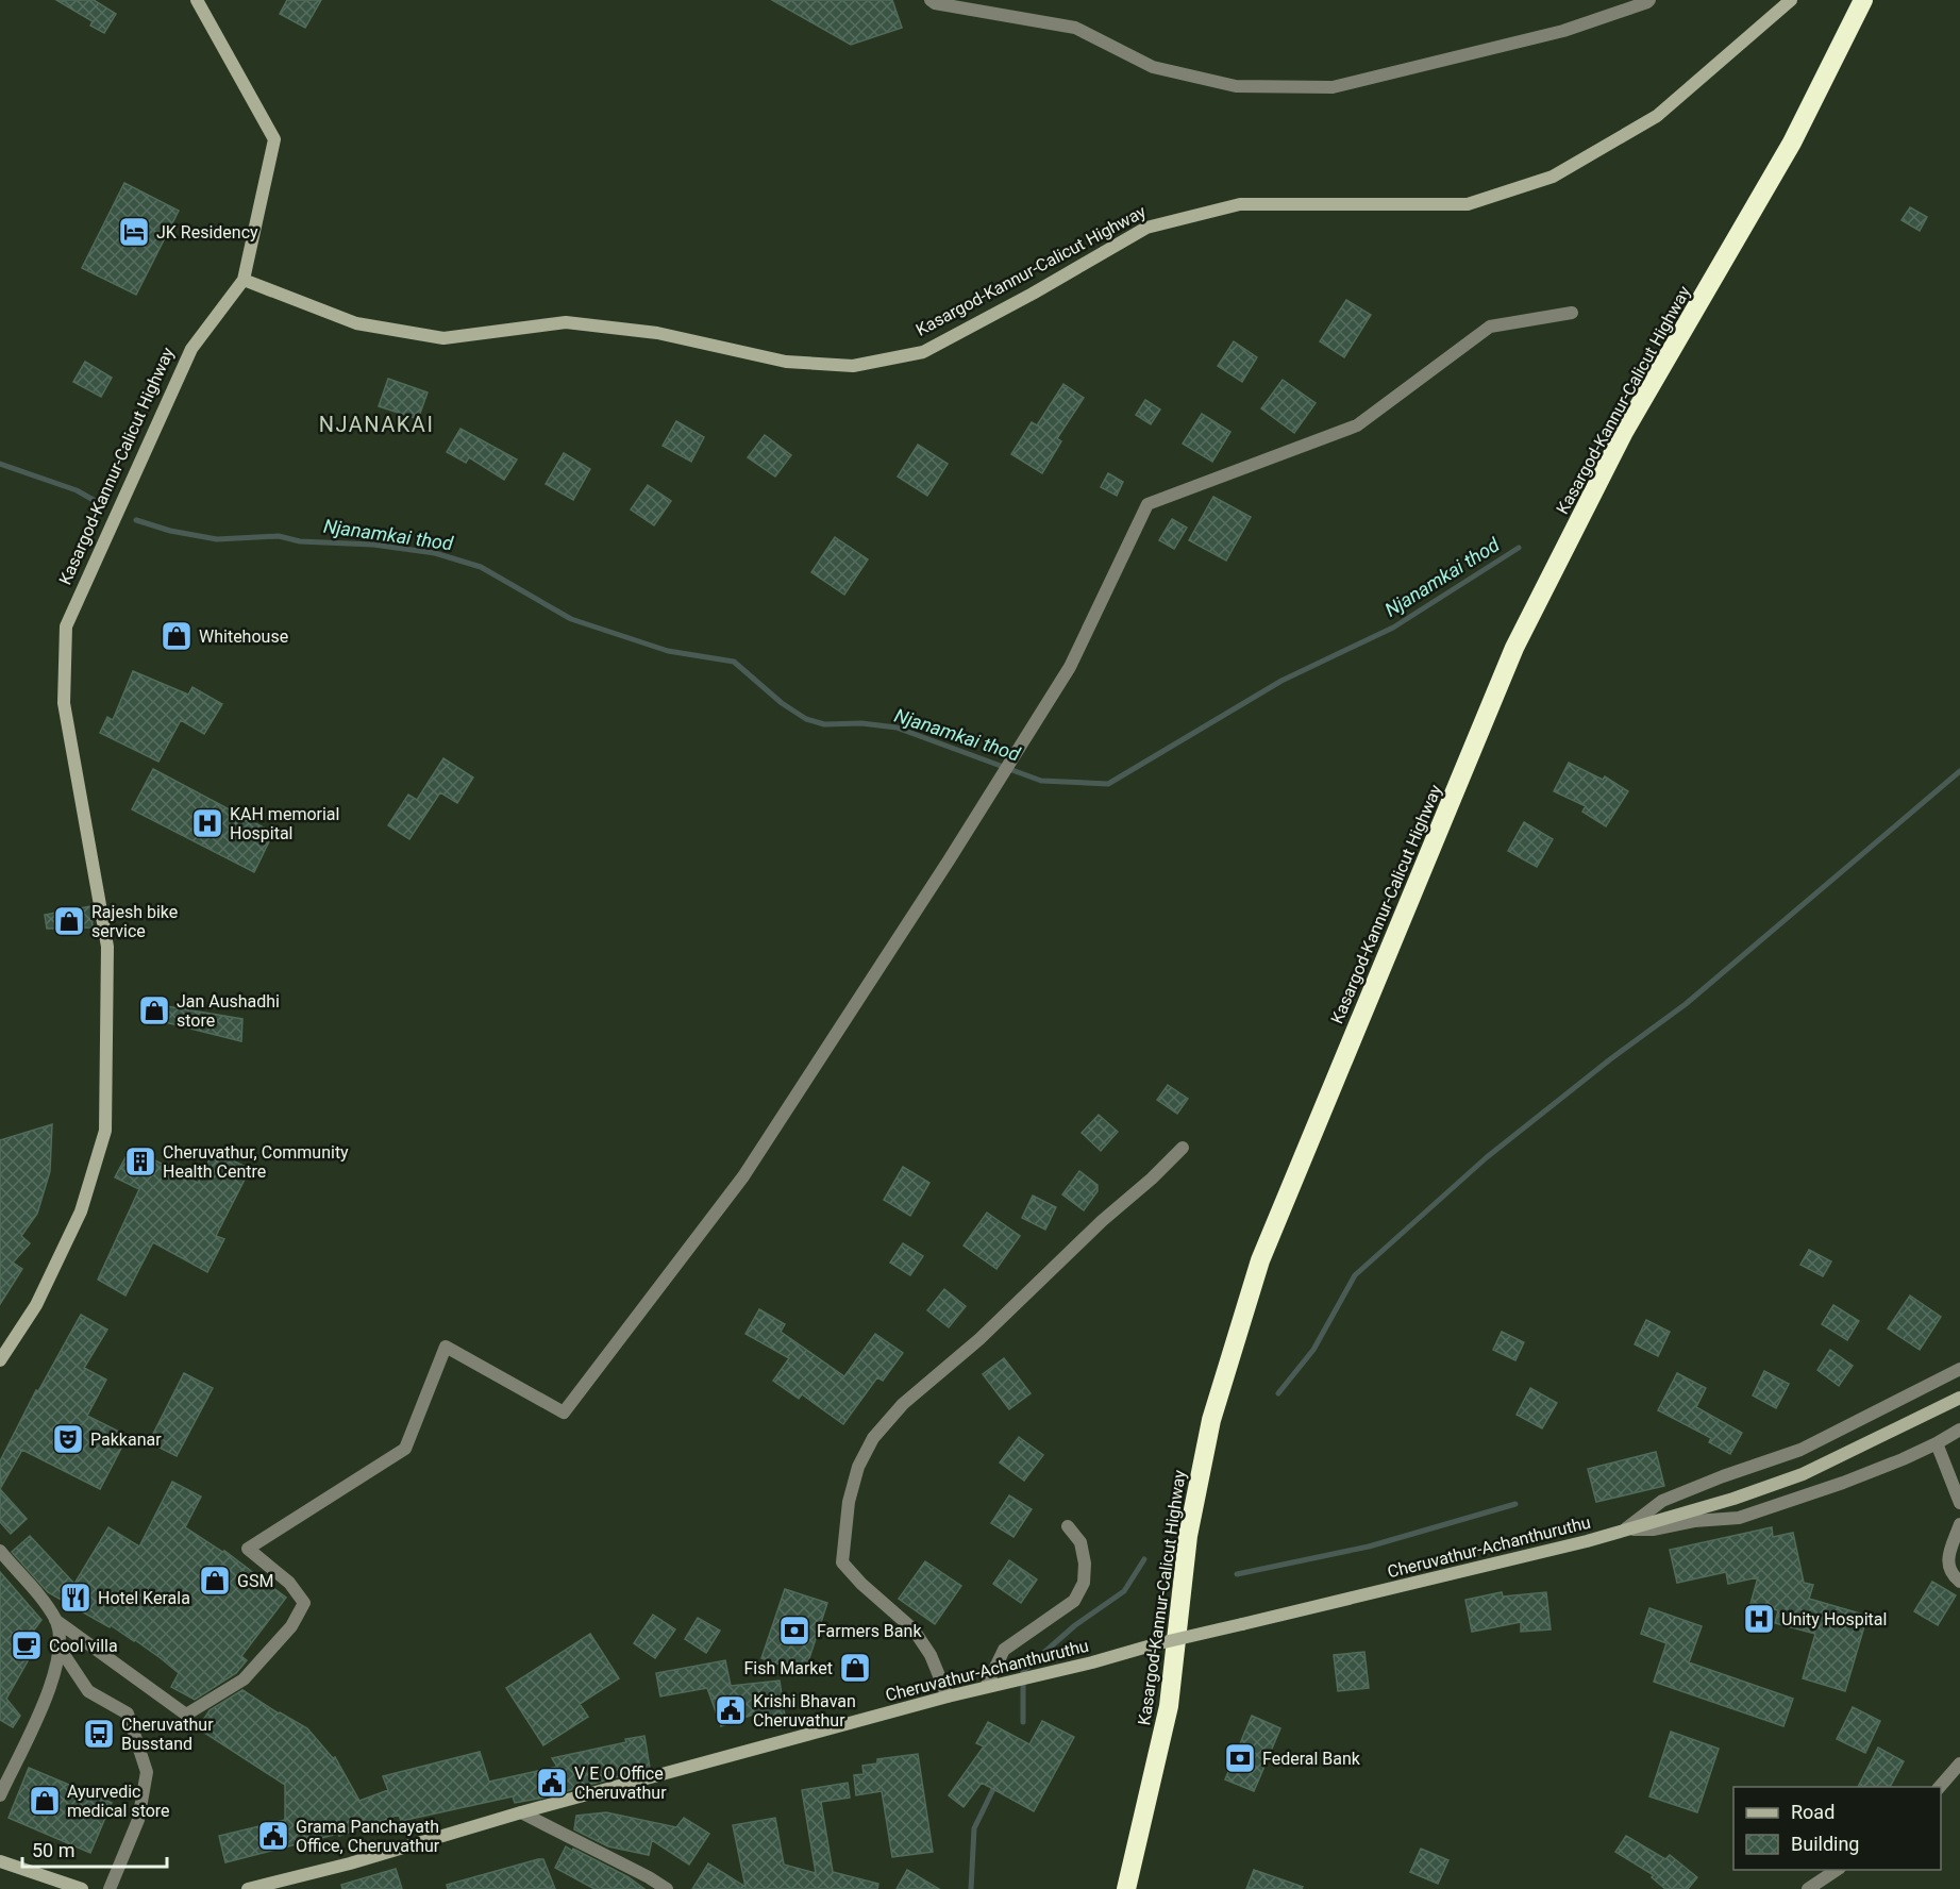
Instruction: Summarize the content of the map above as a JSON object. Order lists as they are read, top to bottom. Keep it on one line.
{"streets":{"highway":["Kasargod-Kannur-Calicut Highway"],"main road":["Cheruvathur-Achanthuruthu"]},"districts":["NJANAKAI"],"water":["Njanamkai thod"],"places":{"hotel":["JK Residency"],"shop":["Whitehouse","Rajesh bike service","Jan Aushadhi store","GSM","Fish Market","Ayurvedic medical store"],"hospital":["KAH memorial Hospital","Unity Hospital"],"building":["Cheruvathur, Community Health Centre"],"theatre":["Pakkanar"],"restaurant":["Hotel Kerala"],"bank":["Farmers Bank","Federal Bank"],"cafe":["Cool villa"],"public building":["Krishi Bhavan Cheruvathur","V E O Office Cheruvathur","Grama Panchayath Office, Cheruvathur"],"bus stop":["Cheruvathur Busstand"]},"legend":["Road","Building"],"scale_bar":"50 m"}
